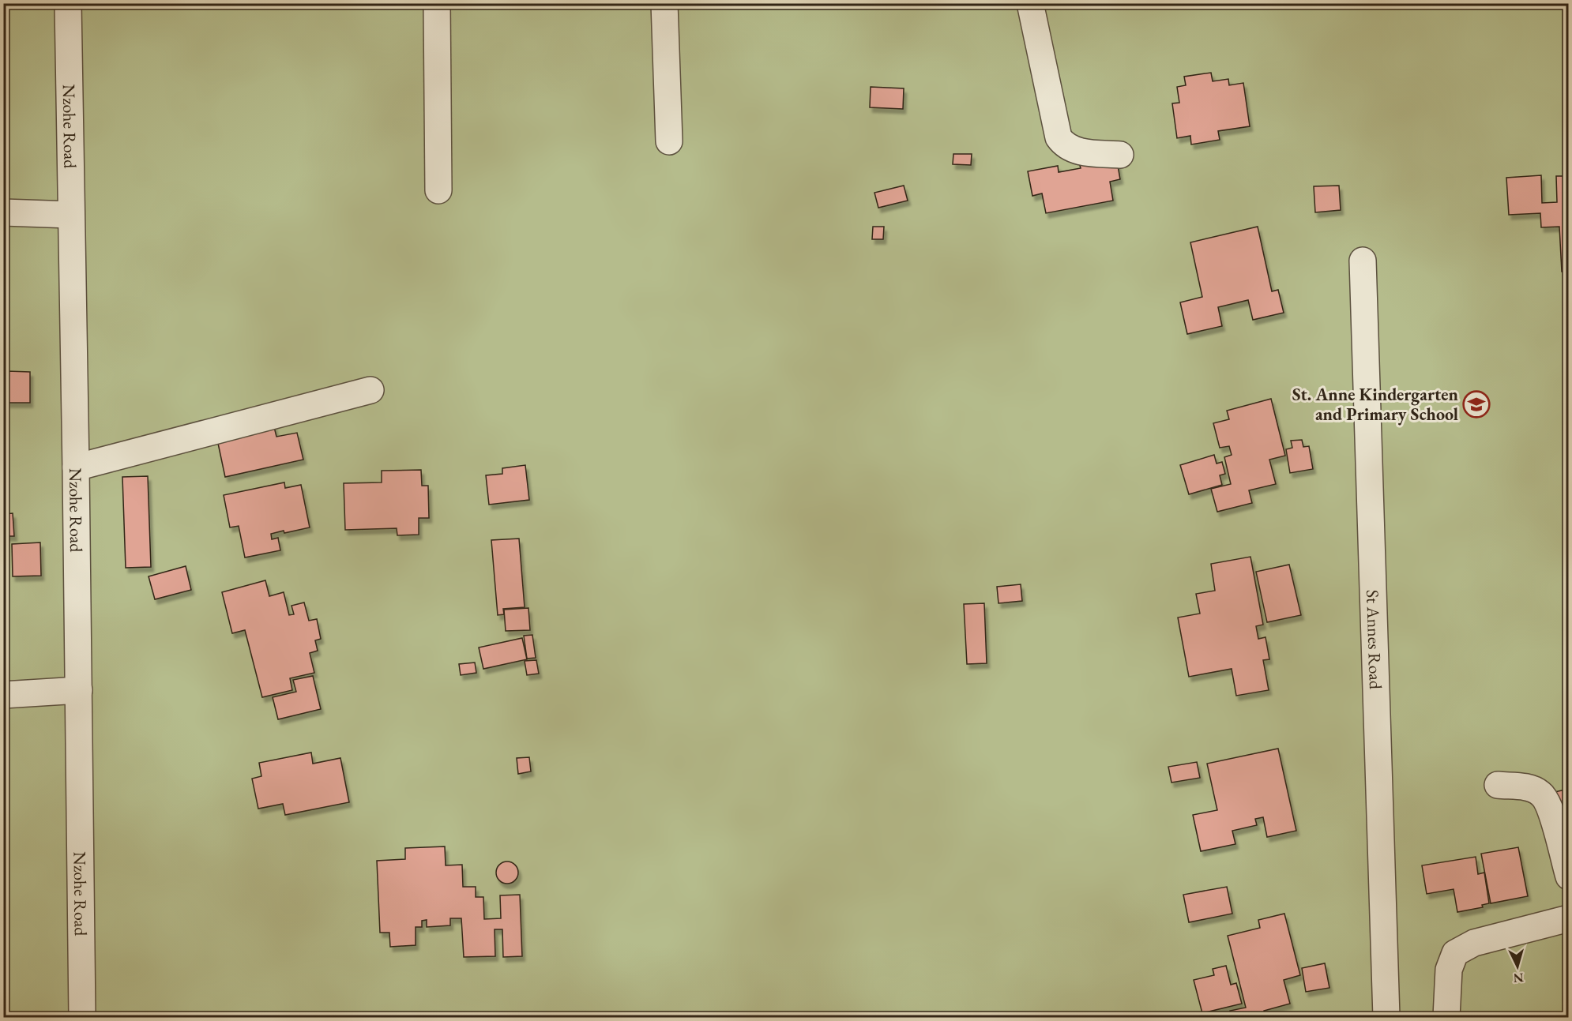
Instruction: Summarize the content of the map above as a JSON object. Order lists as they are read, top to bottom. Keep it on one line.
{"streets":{"street":["Nzohe Road","St Annes Road"]},"places":{"school or university":["St. Anne Kindergarten and Primary School"]},"north":"bottom"}
